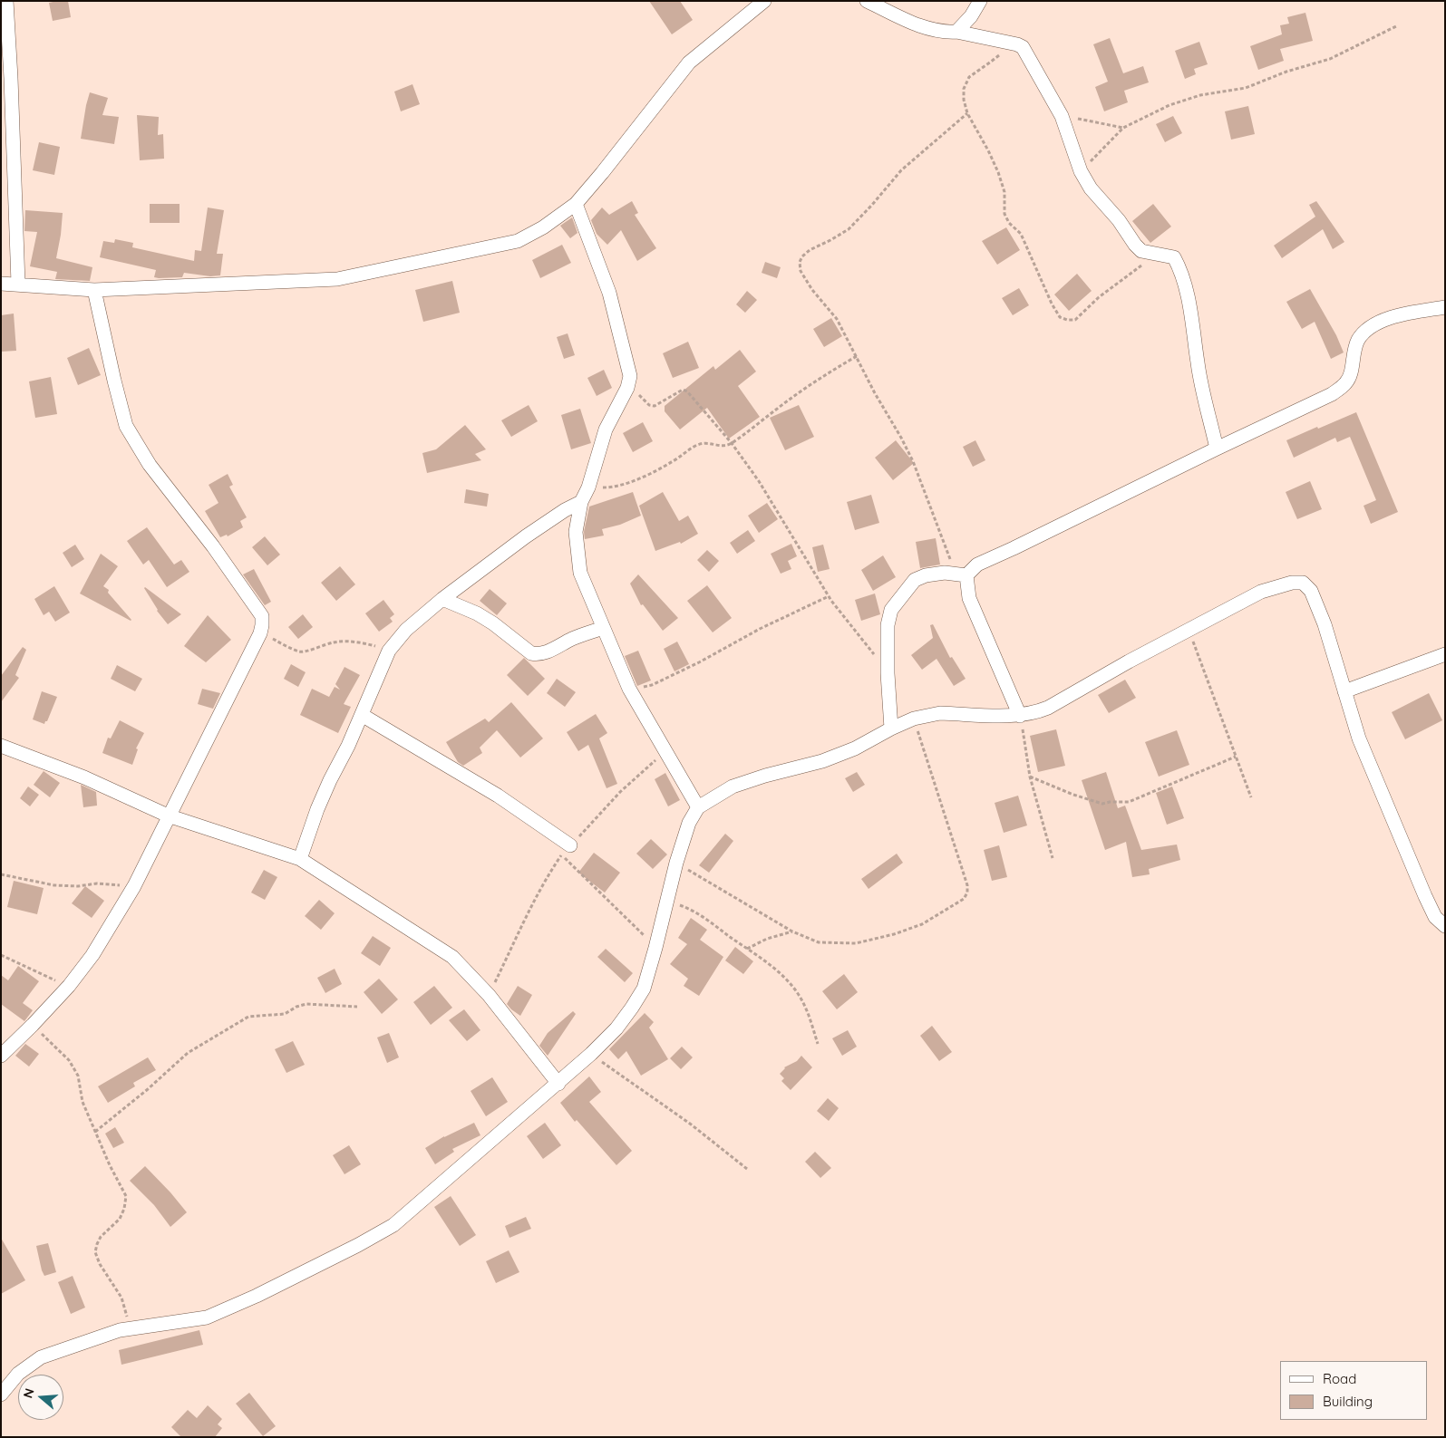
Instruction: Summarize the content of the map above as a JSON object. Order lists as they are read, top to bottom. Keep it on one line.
{"legend":["Road","Building"],"north":"left"}
